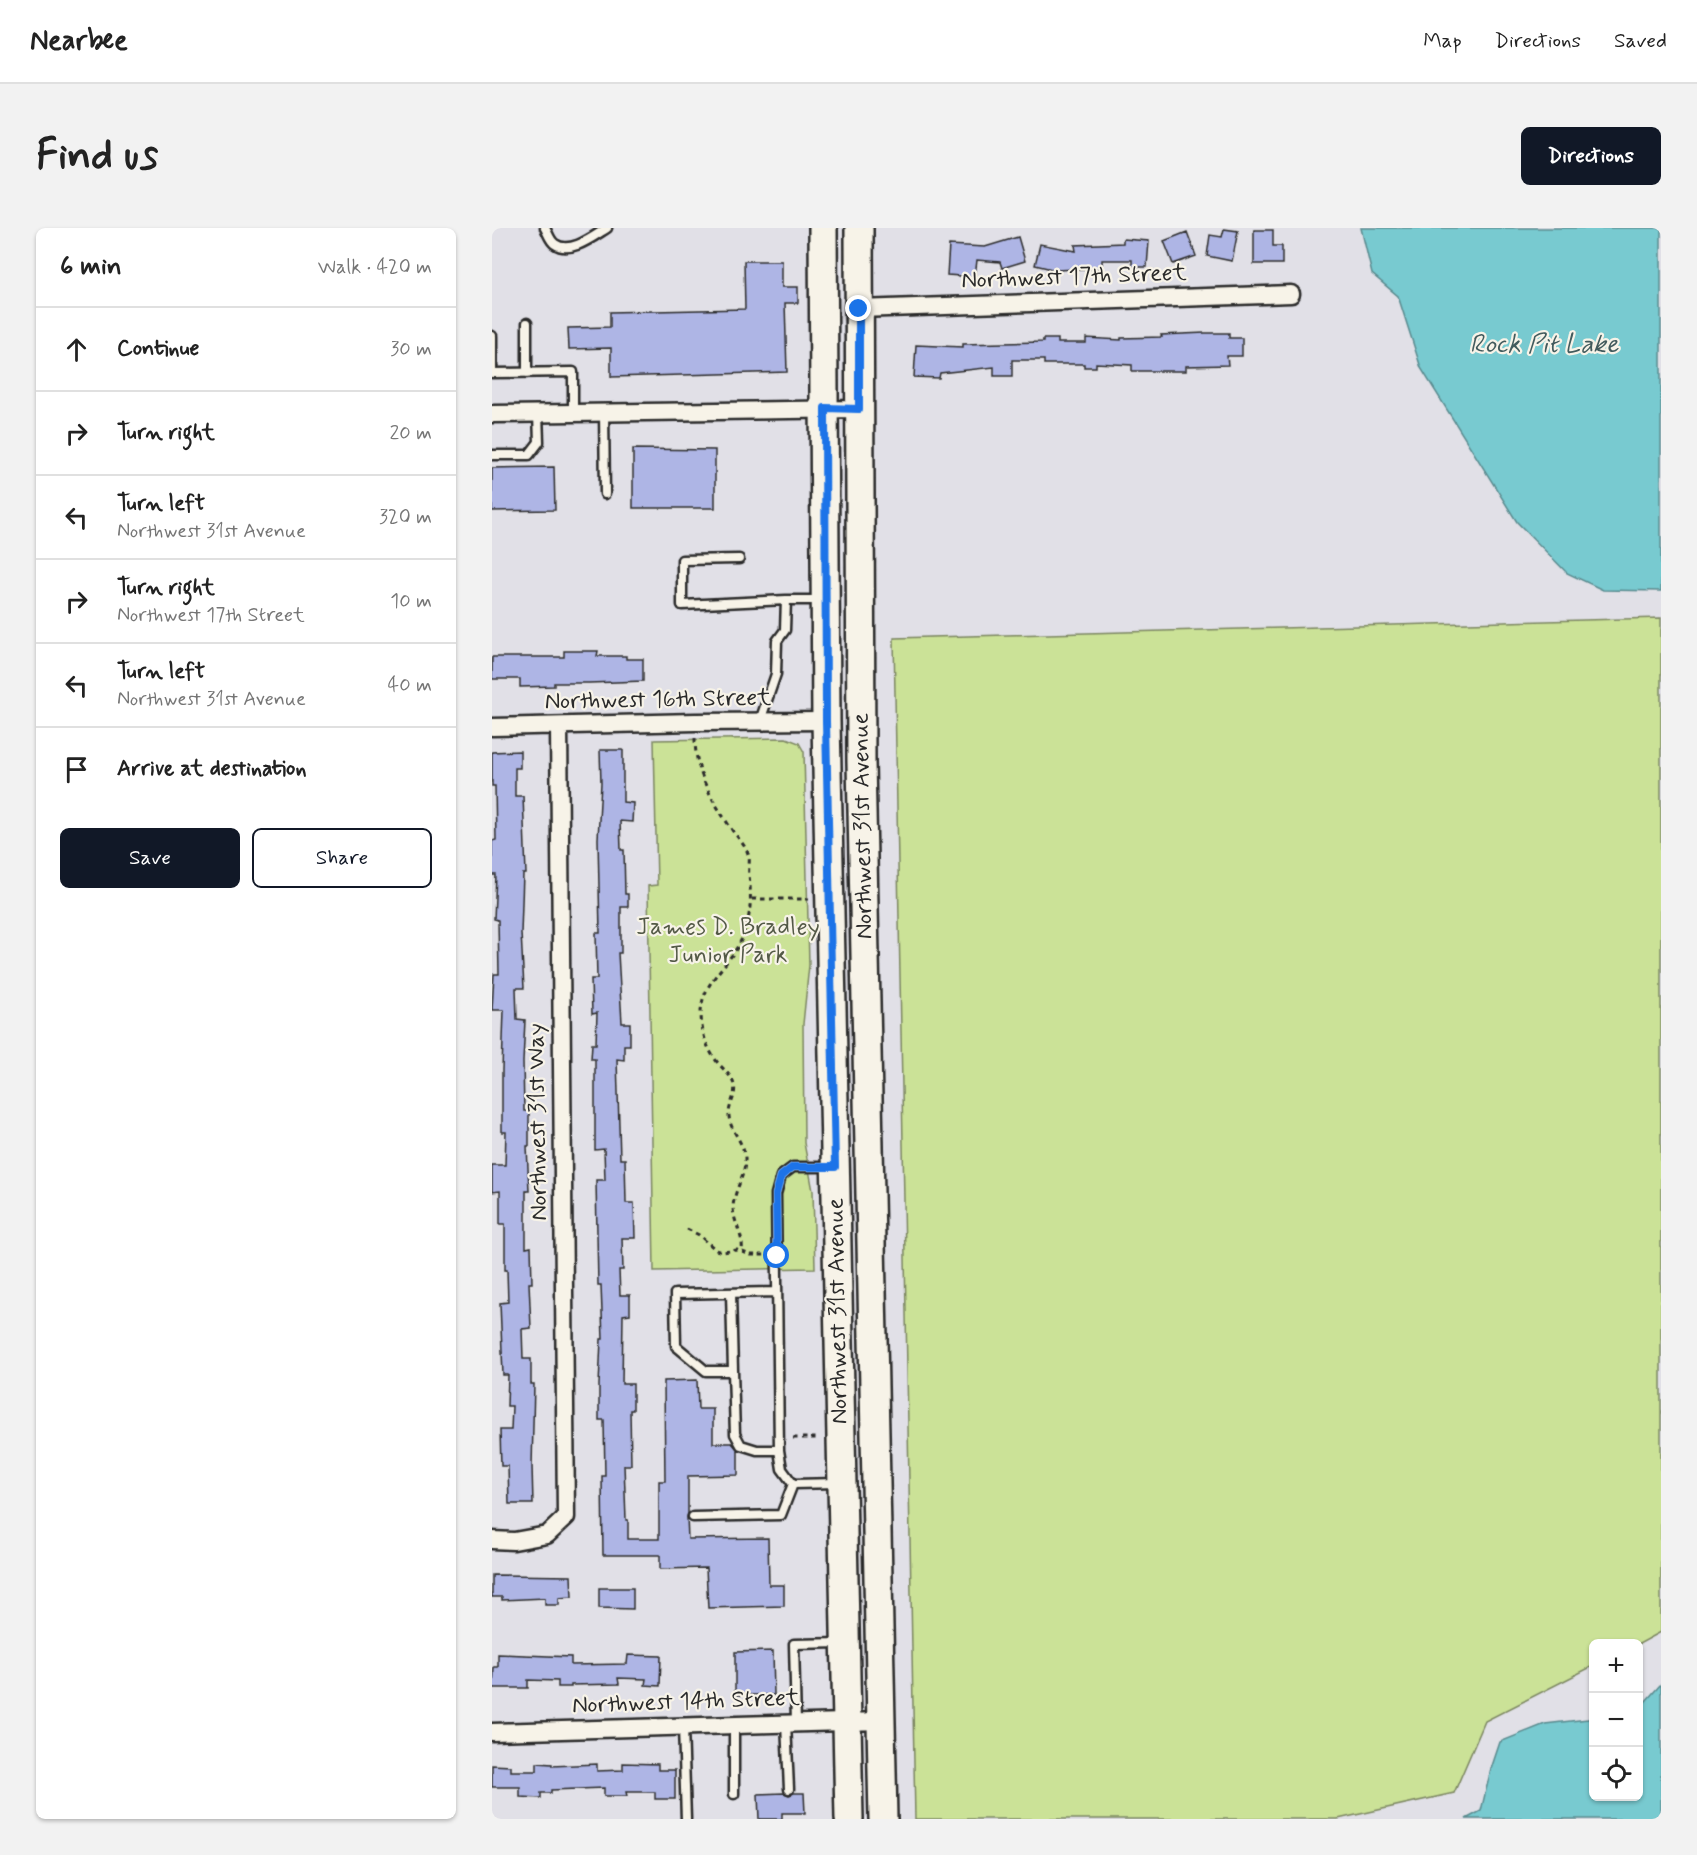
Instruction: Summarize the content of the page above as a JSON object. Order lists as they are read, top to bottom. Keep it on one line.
{"streets":{"main road":["Northwest 31st Avenue"],"street":["Northwest 17th Street","Northwest 16th Street","Northwest 31st Way","Northwest 14th Street"]},"crossings":[["Northwest 17th Street","Northwest 31st Avenue"],["Northwest 16th Street","Northwest 31st Avenue"],["Northwest 16th Street","Northwest 31st Way"],["Northwest 31st Avenue","Northwest 14th Street"]],"water":["Rock Pit Lake"],"parks":["James D. Bradley Junior Park"],"page":{"header":"Nearbee","nav":["Map","Directions","Saved"],"buttons":["Directions",["Save","Share"]],"title":"Find us","heading":["6 min","Walk · 420 m"],"list":[["Continue","30 m"],["Turn right","20 m"],["Turn left","Northwest 31st Avenue","320 m"],["Turn right","Northwest 17th Street","10 m"],["Turn left","Northwest 31st Avenue","40 m"],"Arrive at destination"],"map_buttons":["+","−"]}}
